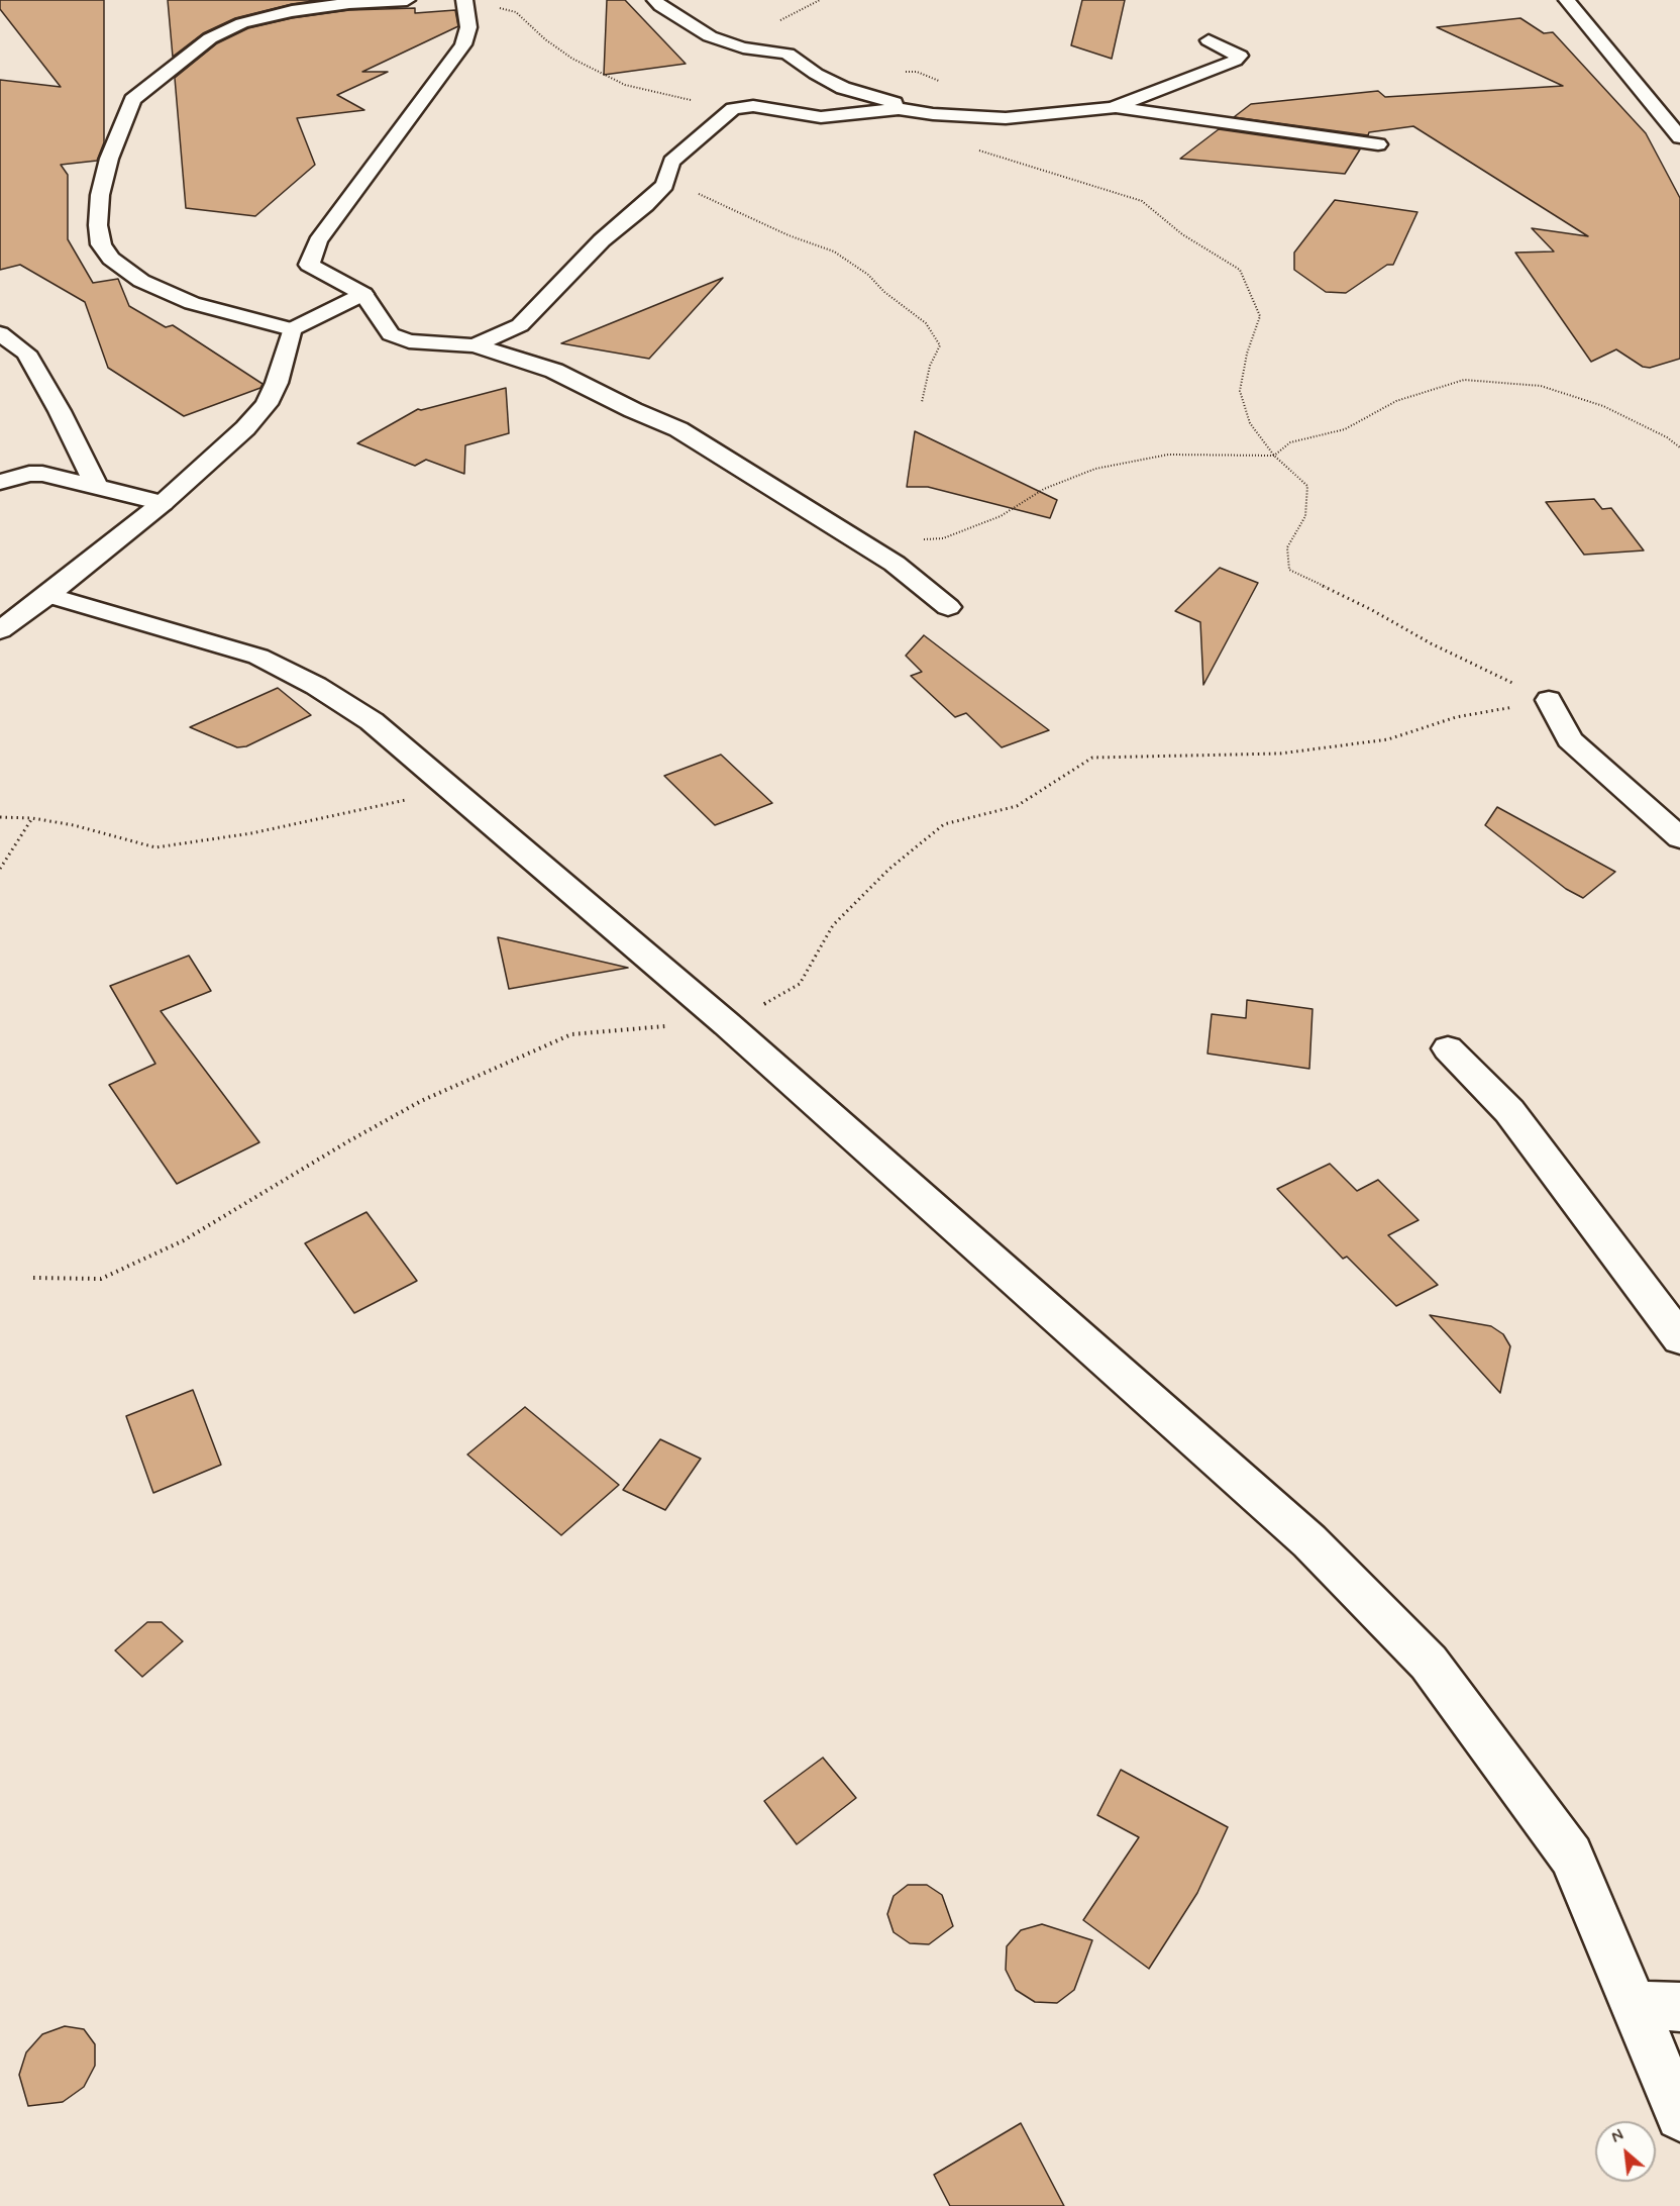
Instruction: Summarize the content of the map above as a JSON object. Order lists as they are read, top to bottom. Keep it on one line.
{"north":"top left"}
